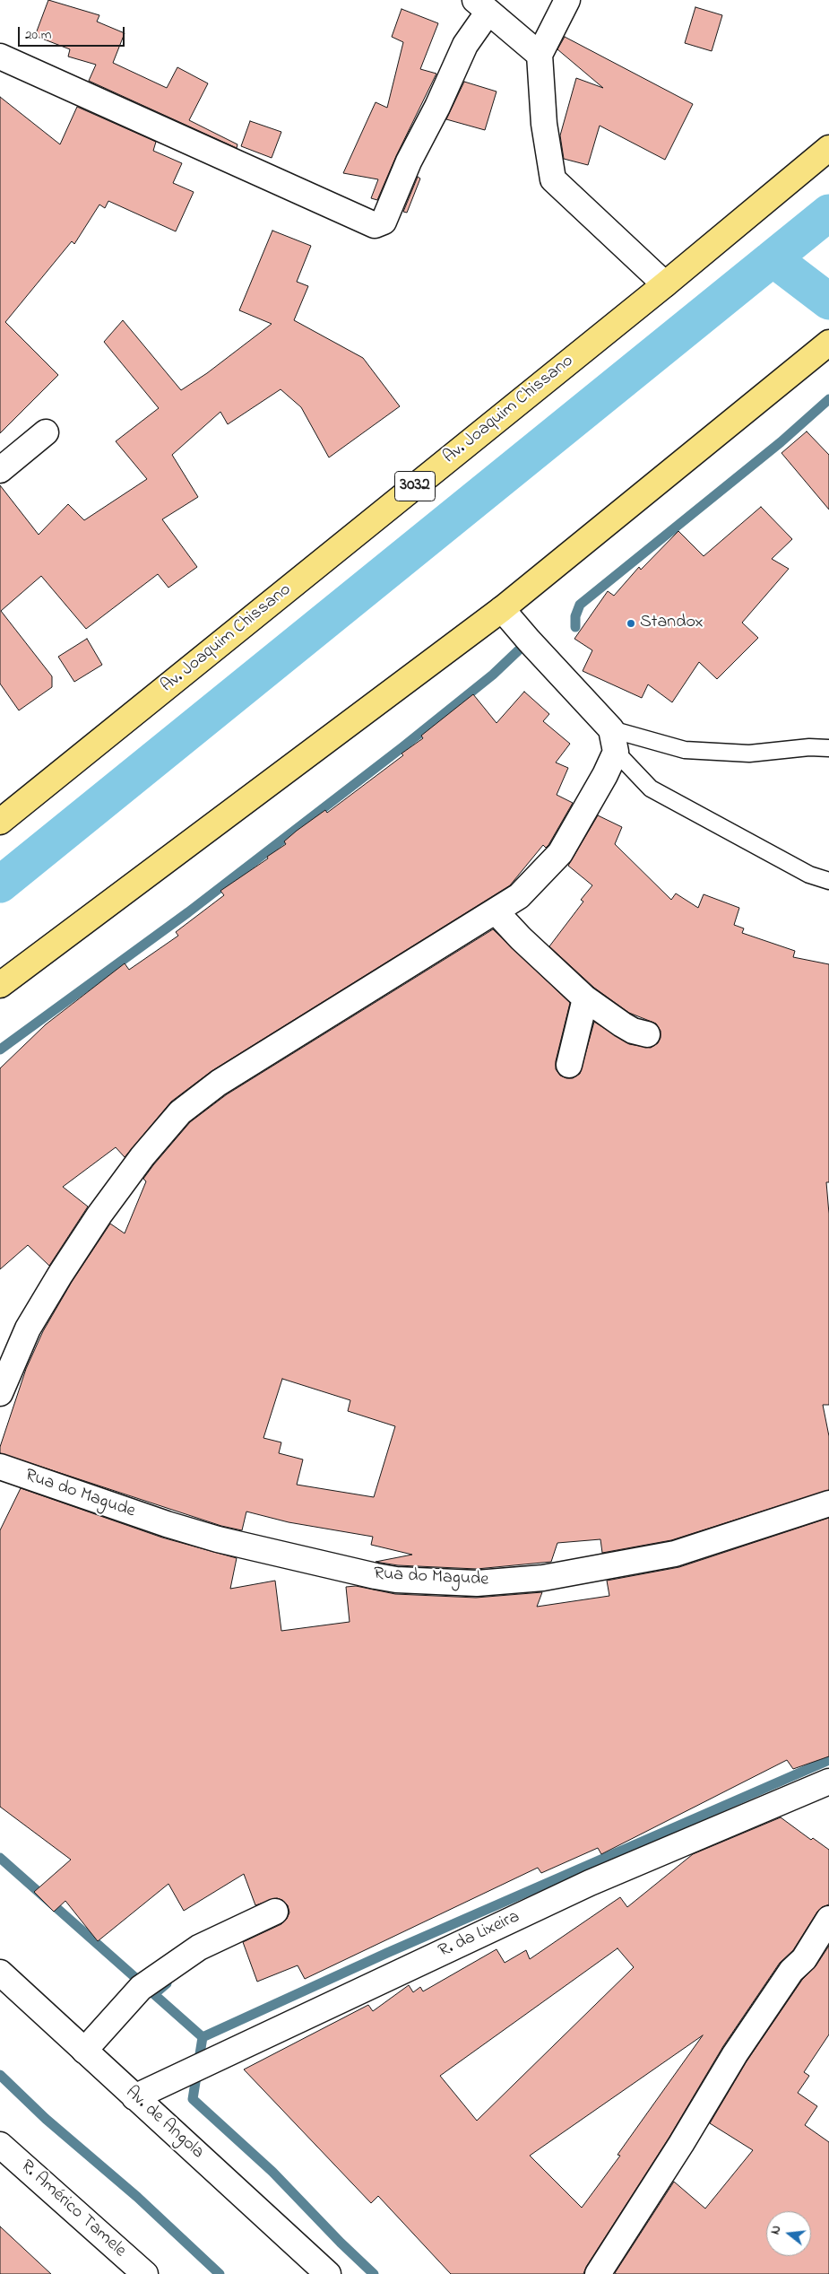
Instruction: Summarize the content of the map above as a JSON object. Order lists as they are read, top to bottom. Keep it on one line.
{"streets":{"main road":["Av. Joaquim Chissano","3032"],"street":["Rua do Magude","R. da Lixeira","Av. de Angola","R. Américo Tamele"]},"crossings":[["R. da Lixeira","Av. de Angola"]],"places":["Standox"],"scale_bar":"20 m","north":"left"}
